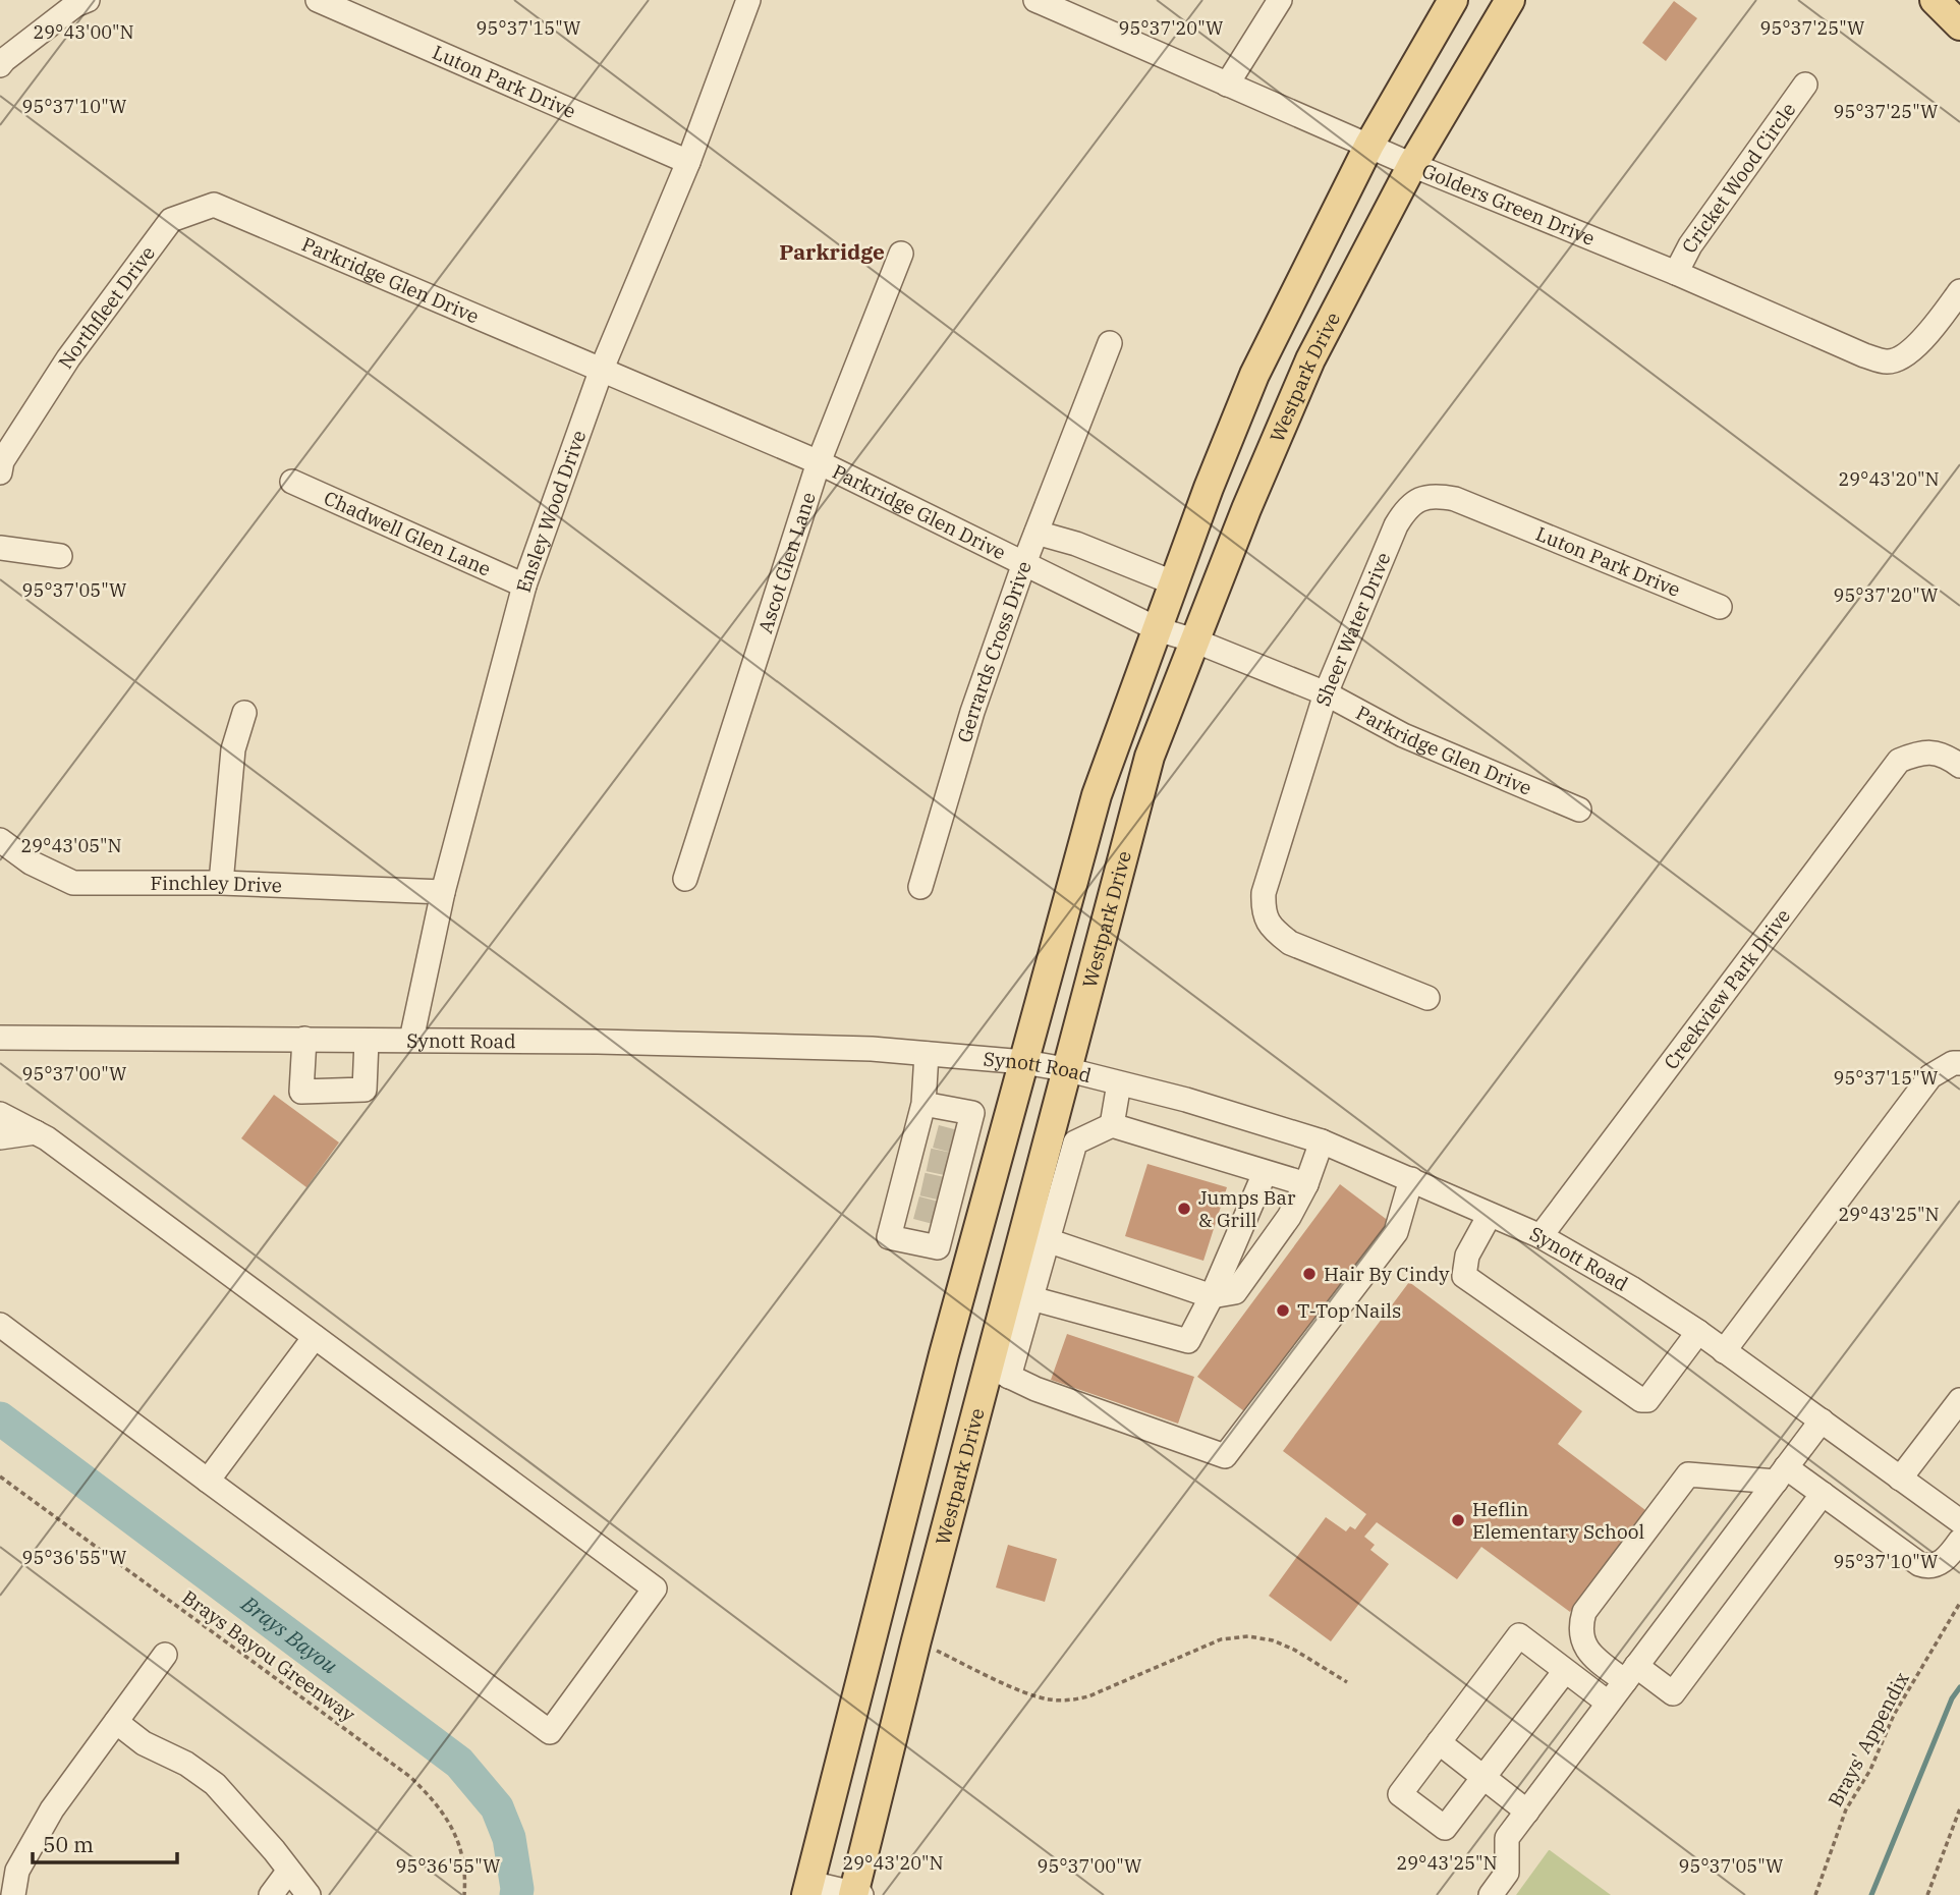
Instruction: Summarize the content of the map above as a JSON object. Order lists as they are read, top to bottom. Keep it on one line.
{"streets":{"main road":["Westpark Drive"],"street":["Luton Park Drive","Cricket Wood Circle","Golders Green Drive","Parkridge Glen Drive","Northfleet Drive","Ensley Wood Drive","Chadwell Glen Lane","Ascot Glen Lane","Sheer Water Drive","Gerrards Cross Drive","Finchley Drive","Creekview Park Drive","Synott Road"],"path":["Brays Bayou Greenway","Brays' Appendix"]},"crossings":[["Luton Park Drive","Ensley Wood Drive"],["Luton Park Drive","Sheer Water Drive"],["Cricket Wood Circle","Golders Green Drive"],["Golders Green Drive","Westpark Drive"],["Parkridge Glen Drive","Northfleet Drive"],["Parkridge Glen Drive","Westpark Drive"],["Parkridge Glen Drive","Ensley Wood Drive"],["Parkridge Glen Drive","Ascot Glen Lane"],["Parkridge Glen Drive","Sheer Water Drive"],["Parkridge Glen Drive","Gerrards Cross Drive"],["Westpark Drive","Synott Road"],["Ensley Wood Drive","Chadwell Glen Lane"],["Ensley Wood Drive","Finchley Drive"],["Ensley Wood Drive","Synott Road"],["Creekview Park Drive","Synott Road"]],"districts":["Parkridge"],"water":["Brays Bayou"],"places":["Jumps Bar & Grill","Hair By Cindy","T-Top Nails","Heflin Elementary School"],"scale_bar":"50 m","coordinates":["95°37'15\"W","95°37'25\"W","95°37'20\"W","29°43'00\"N","95°37'10\"W","29°43'20\"N","95°37'05\"W","29°43'05\"N","95°37'00\"W","29°43'25\"N","95°36'55\"W"]}
